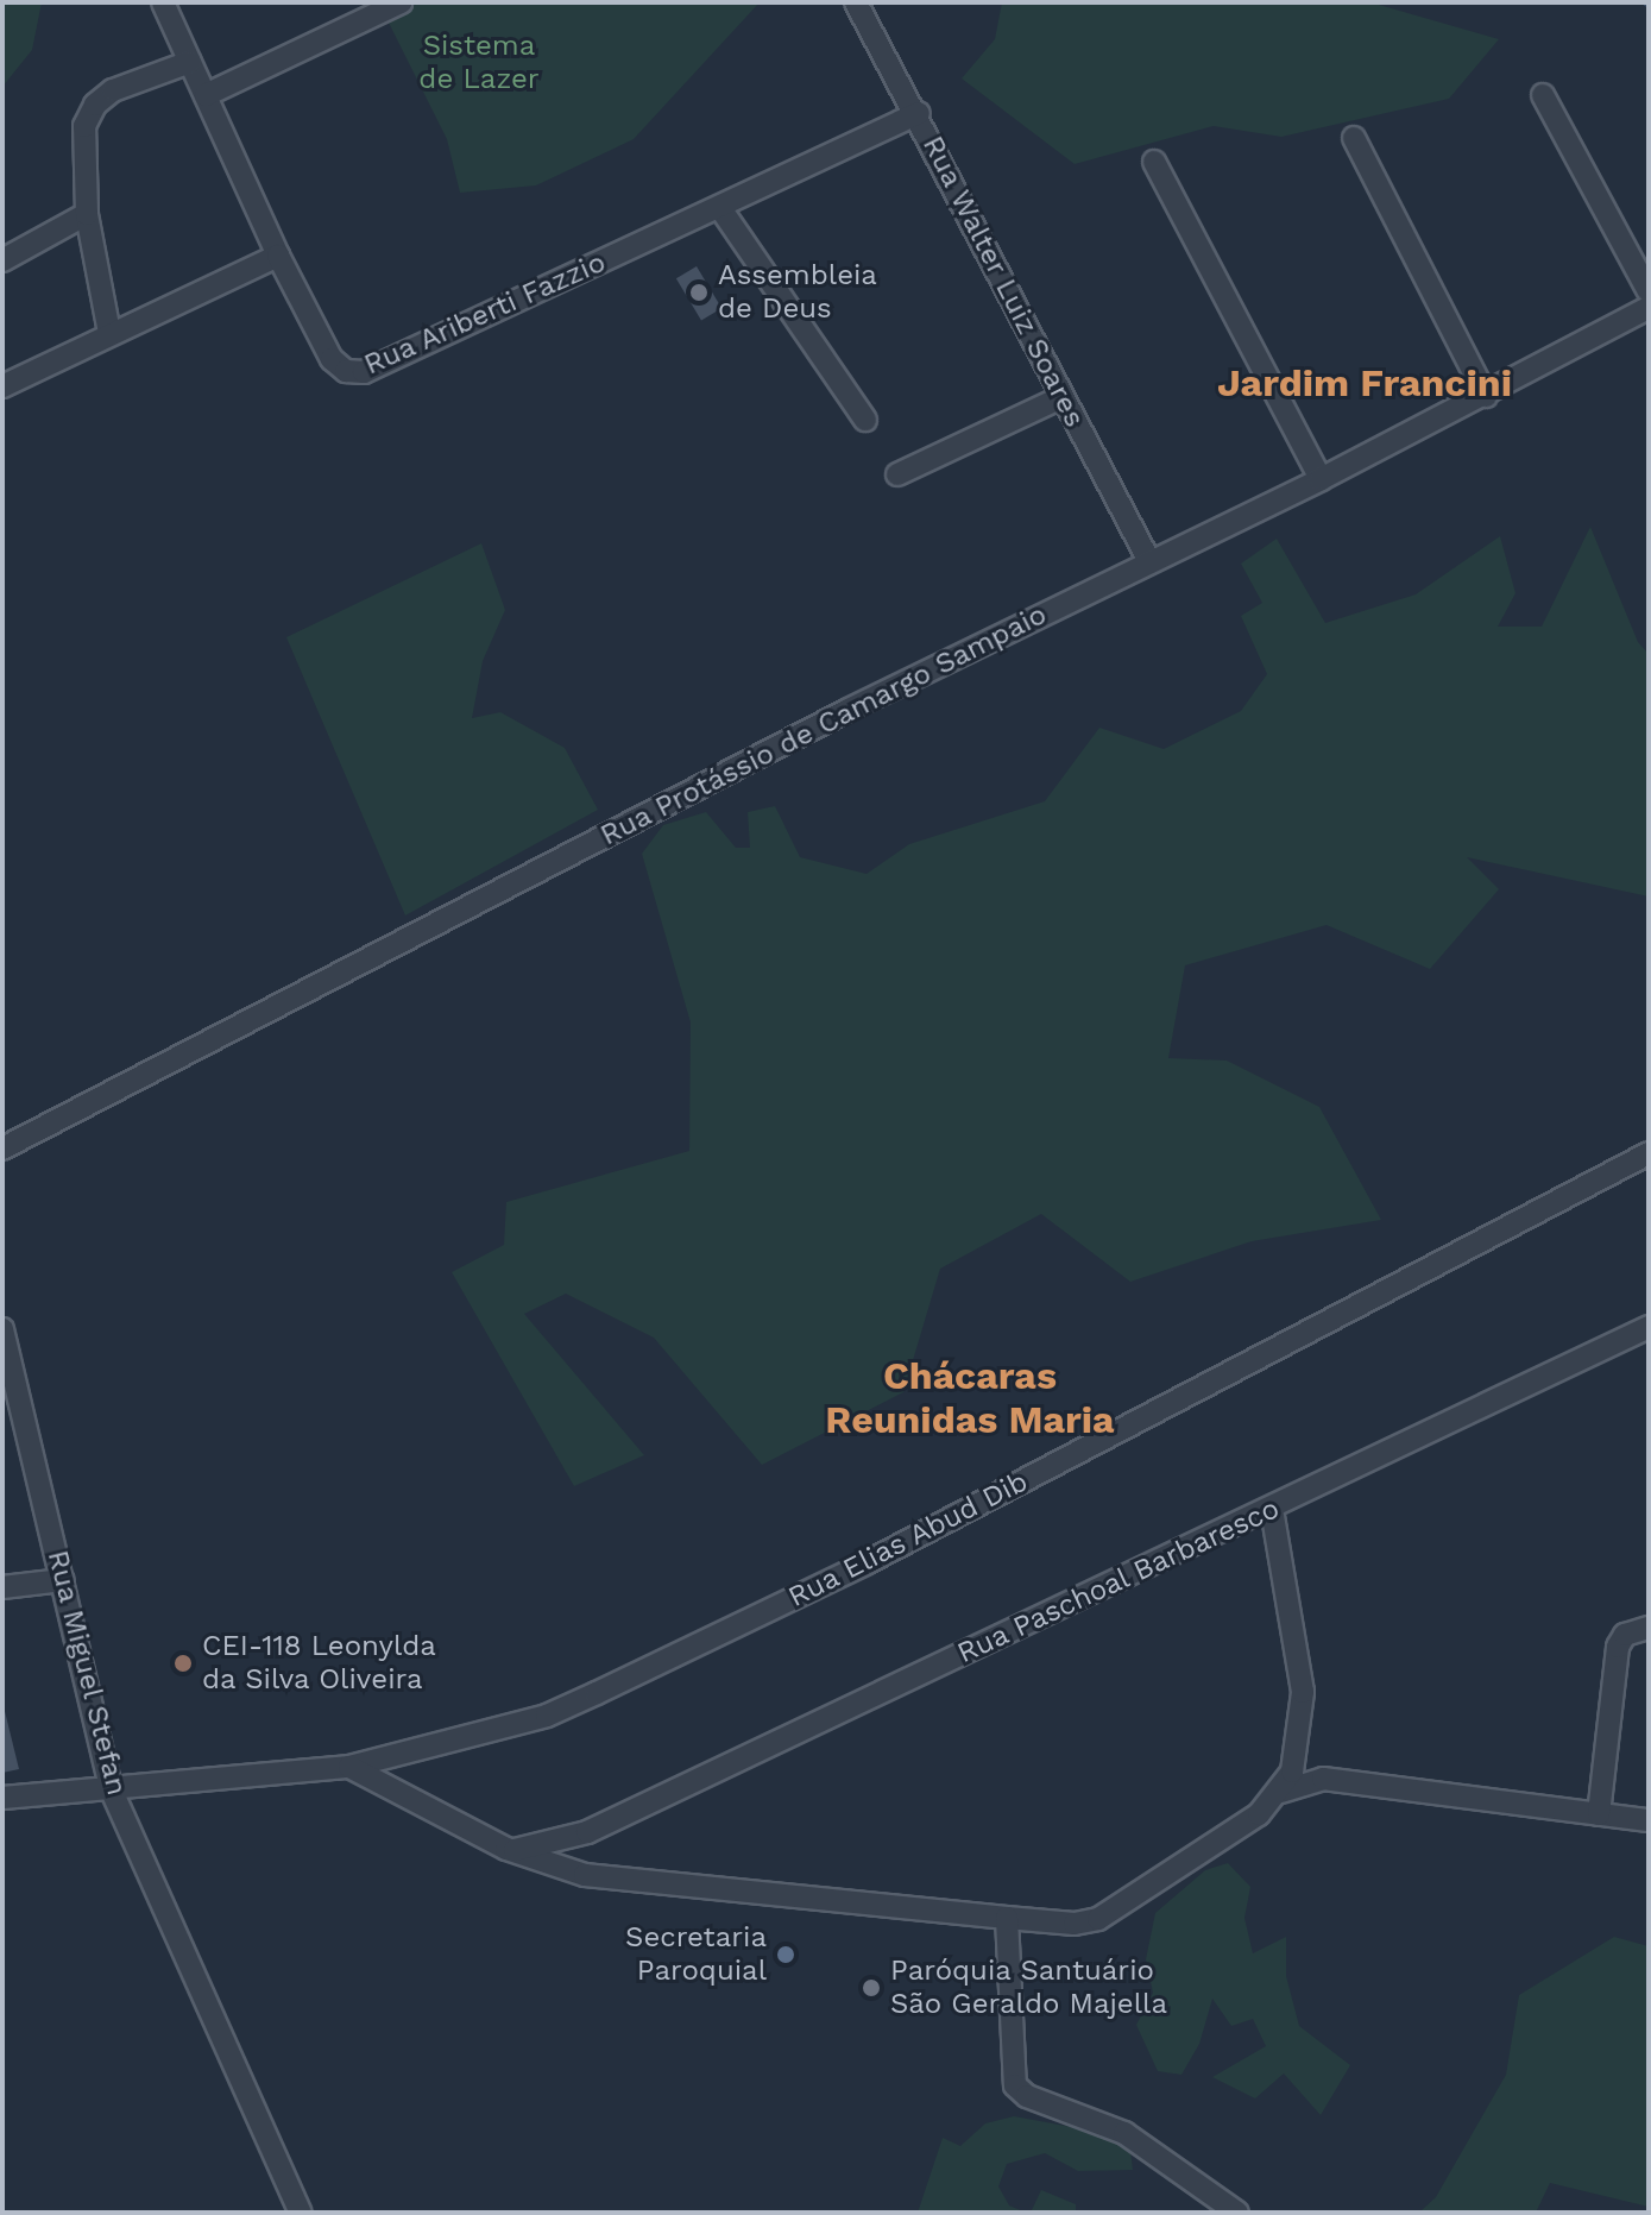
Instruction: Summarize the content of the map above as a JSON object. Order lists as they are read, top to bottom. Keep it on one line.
{"streets":{"street":["Rua Walter Luiz Soares","Rua Ariberti Fazzio","Rua Protássio de Camargo Sampaio","Rua Elias Abud Dib","Rua Paschoal Barbaresco","Rua Miguel Stefan"]},"crossings":[["Rua Walter Luiz Soares","Rua Ariberti Fazzio"],["Rua Walter Luiz Soares","Rua Protássio de Camargo Sampaio"],["Rua Elias Abud Dib","Rua Miguel Stefan"]],"districts":["Jardim Francini","Chácaras Reunidas Maria"],"parks":["Sistema de Lazer"],"places":["Assembleia de Deus","CEI-118 Leonylda da Silva Oliveira","Secretaria Paroquial","Paróquia Santuário São Geraldo Majella"]}
